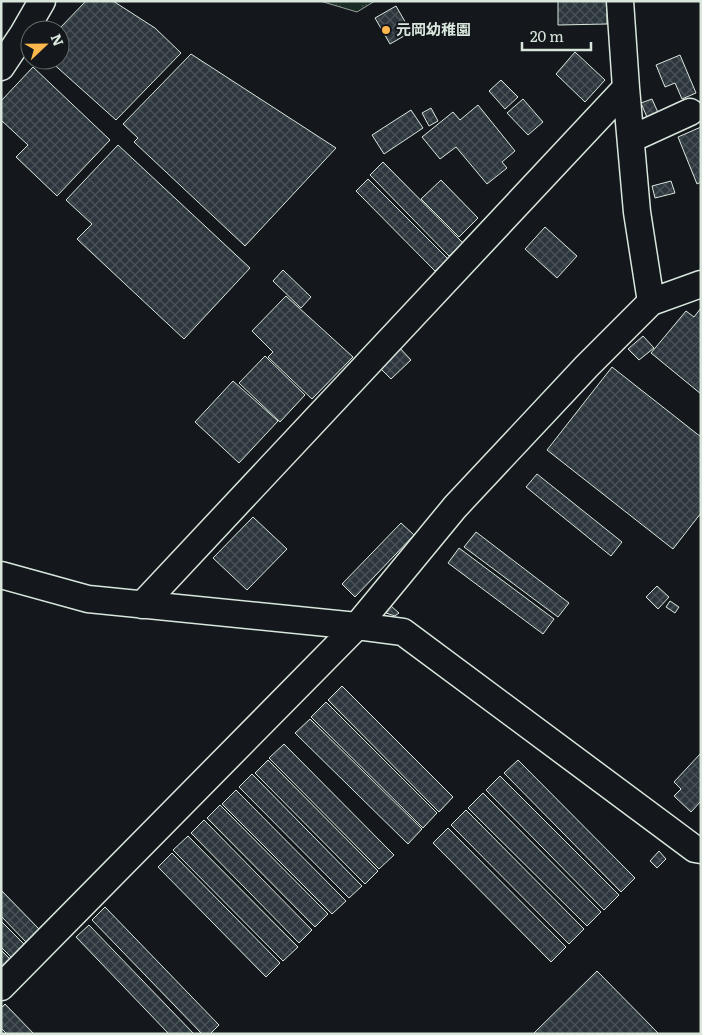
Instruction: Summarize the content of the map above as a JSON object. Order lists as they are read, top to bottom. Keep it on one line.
{"places":["元岡幼稚園"],"scale_bar":"20 m","north":"right"}
